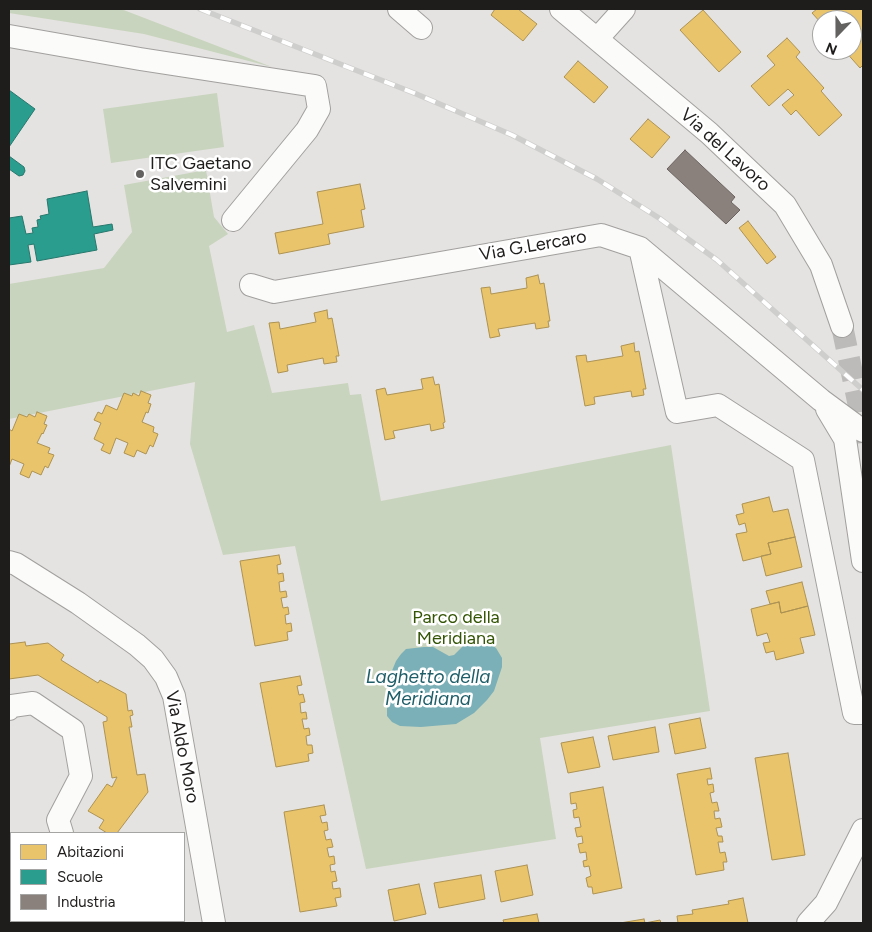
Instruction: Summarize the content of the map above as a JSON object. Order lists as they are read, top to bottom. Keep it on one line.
{"streets":{"street":["Via del Lavoro","Via G.Lercaro","Via Aldo Moro"]},"water":["Laghetto della Meridiana"],"parks":["Parco della Meridiana"],"places":["ITC Gaetano Salvemini"],"legend":["Abitazioni","Scuole","Industria"],"north":"bottom"}
